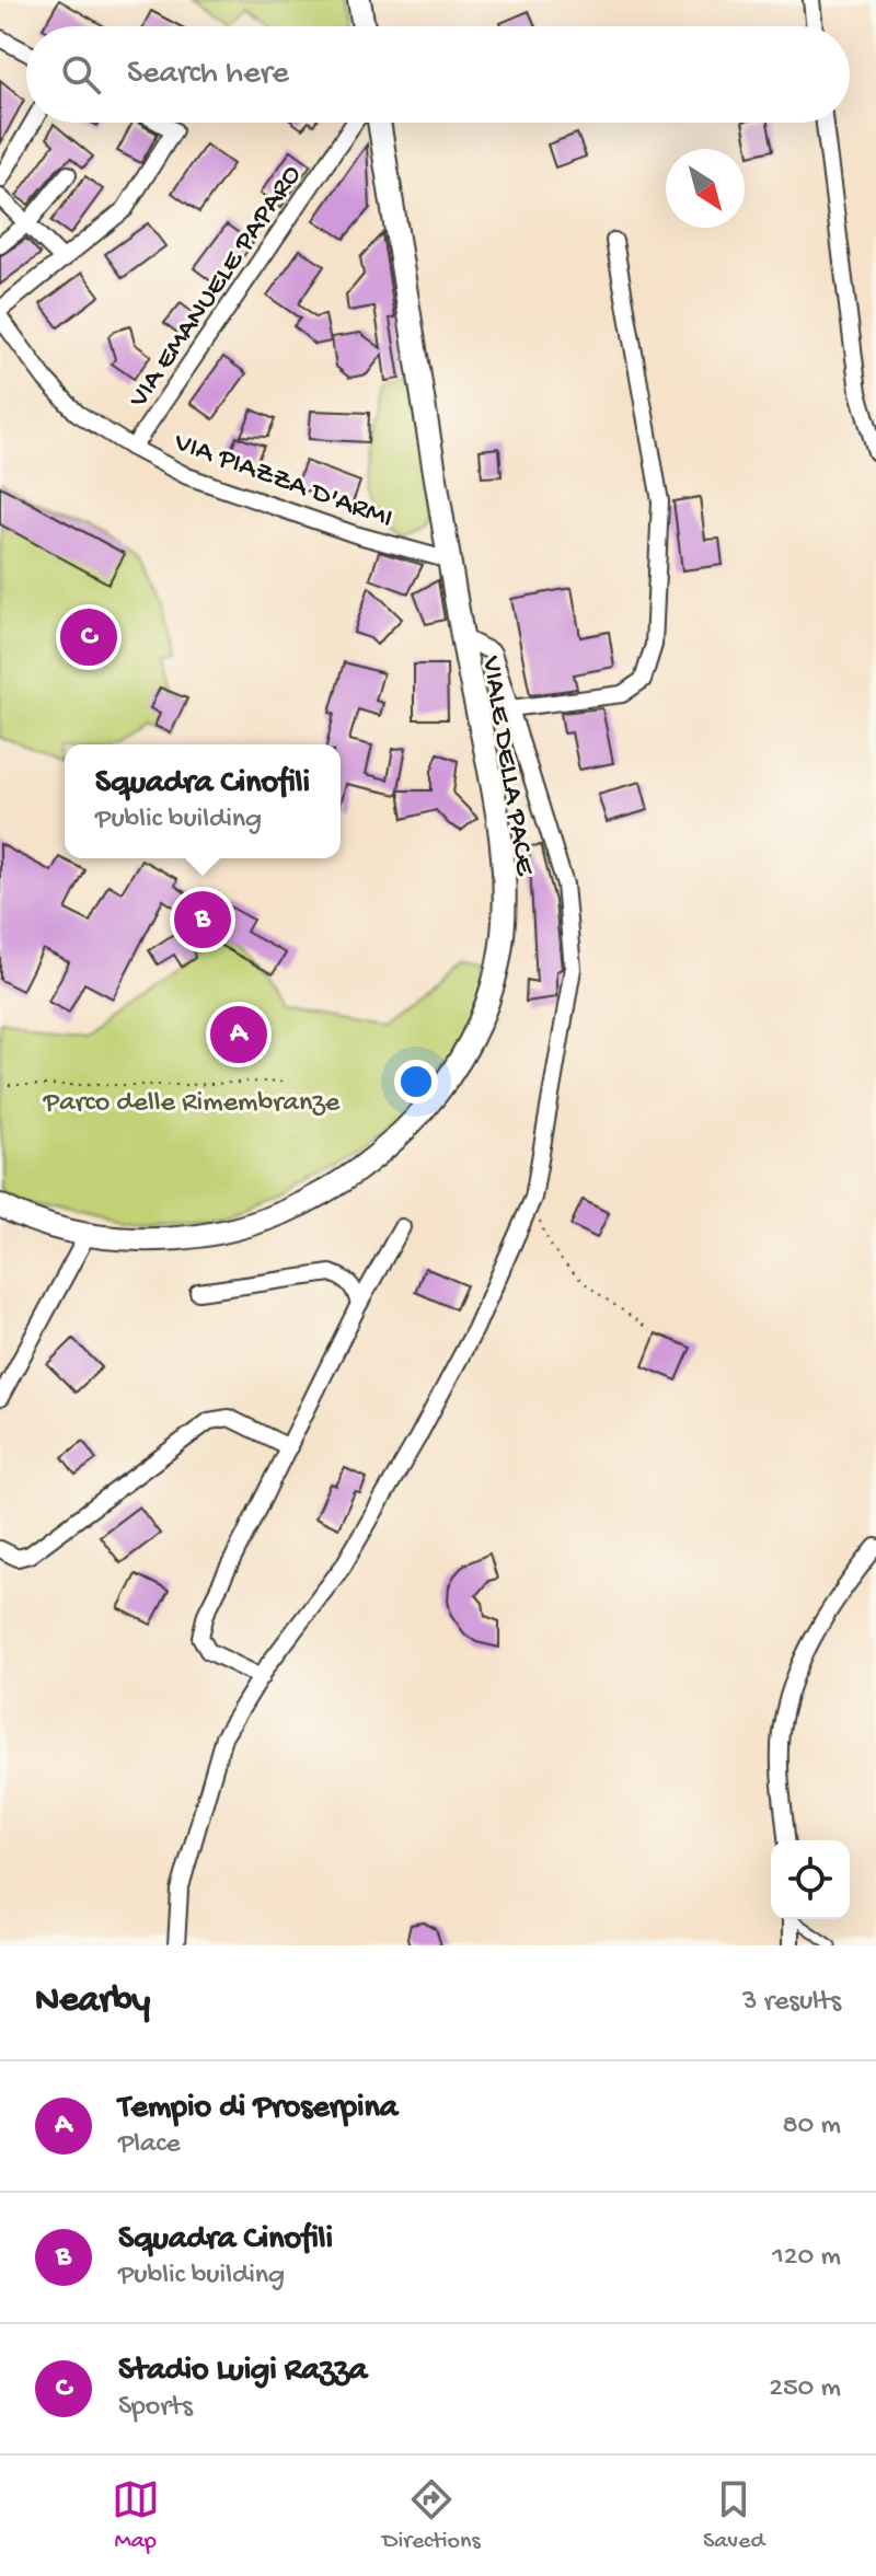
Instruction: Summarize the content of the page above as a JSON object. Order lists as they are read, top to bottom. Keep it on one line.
{"streets":{"main road":["VIALE DELLA PACE"],"street":["VIA EMANUELE PAPARO","VIA PIAZZA D'ARMI"]},"crossings":[["VIA EMANUELE PAPARO","VIA PIAZZA D'ARMI"],["VIA PIAZZA D'ARMI","VIALE DELLA PACE"]],"parks":["Parco delle Rimembranze"],"north":"bottom right","page":{"search":"Search here","pins":["C","B","A"],"popup":["Squadra Cinofili","Public building"],"heading":["Nearby","3 results"],"list":[{"mark":"A","name":"Tempio di Proserpina","note":"Place","value":"80 m"},{"mark":"B","name":"Squadra Cinofili","note":"Public building","value":"120 m"},{"mark":"C","name":"Stadio Luigi Razza","note":"Sports","value":"250 m"}],"nav":["Map","Directions","Saved"]}}
